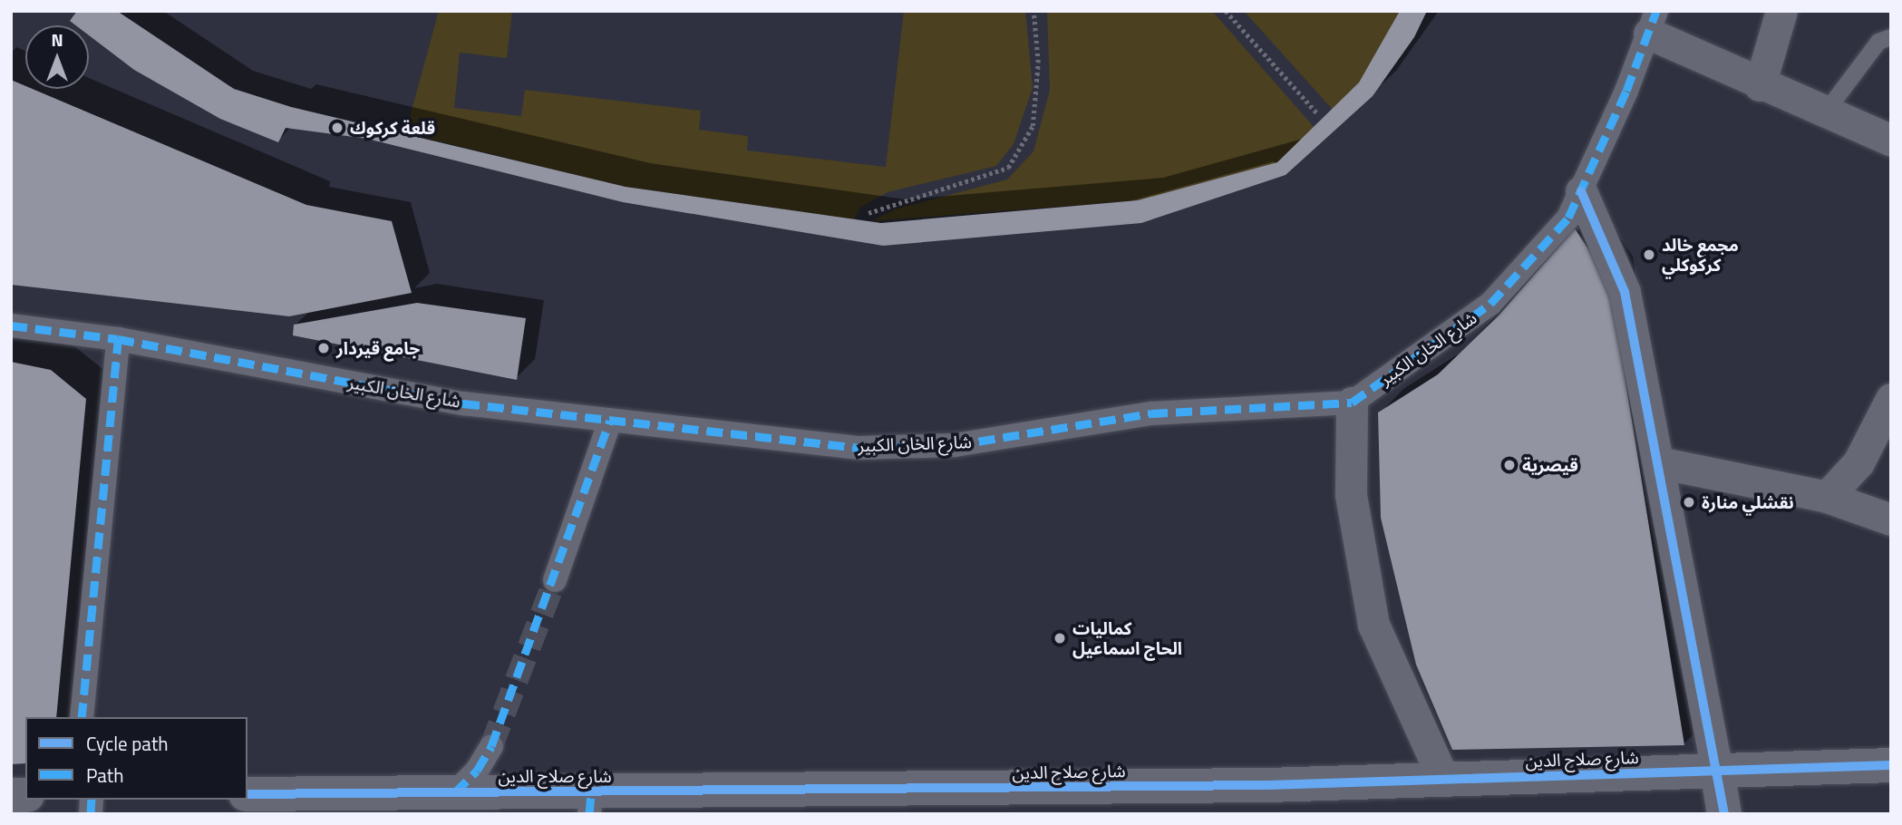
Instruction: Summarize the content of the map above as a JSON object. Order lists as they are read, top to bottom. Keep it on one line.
{"streets":{"street":["شارع الخان الكبير","شارع صلاح الدين"]},"places":["قلعة كركوك","مجمع خالد كركوكلي","جامع قيردار","قيصرية","نقشلي منارة","كماليات الحاج اسماعيل"],"legend":["Cycle path","Path"],"north":"top"}
